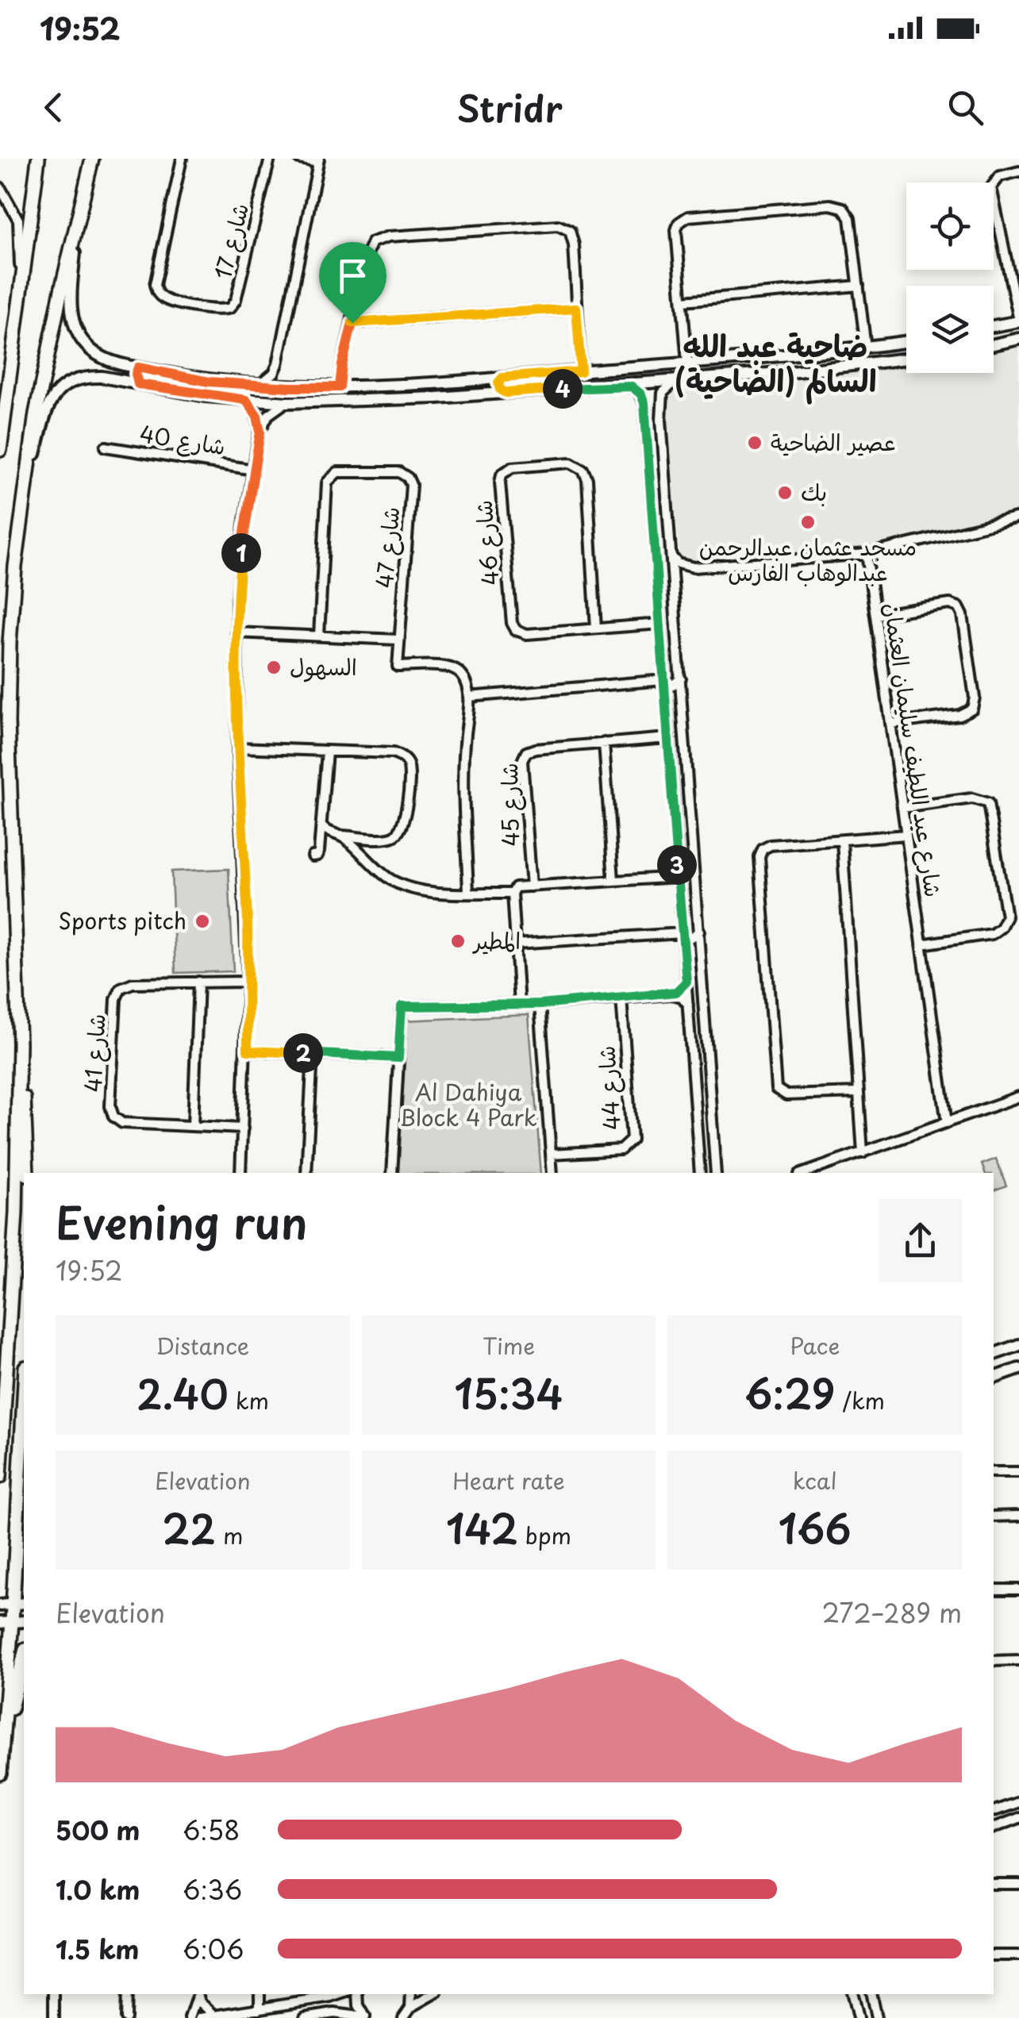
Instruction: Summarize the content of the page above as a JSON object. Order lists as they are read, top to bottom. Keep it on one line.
{"streets":{"street":["شارع 17","شارع 40","شارع 46","شارع 47","شارع عبد اللطيف سليمان العثمان","شارع 45","شارع 41","شارع 44"]},"districts":["ضاحية عبد الله السالم (الضاحية)"],"parks":["Al Dahiya Block 4 Park"],"places":["عصير الضاحية","بك","مسجد عثمان عبدالرحمن عبدالوهاب الفارس","السهول","Sports pitch","المطير"],"page":{"status":"19:52","header":"Stridr","pins":["4","1","3","2"],"heading":["Evening run","19:52"],"stats":[["Distance","2.40 km"],["Time","15:34"],["Pace","6:29 /km"],["Elevation","22 m"],["Heart rate","142 bpm"],["kcal","166"]],"chart":["Elevation","272–289 m"],"list":[{"name":"500 m","note":"6:58"},{"name":"1.0 km","note":"6:36"},{"name":"1.5 km","note":"6:06"}]}}
